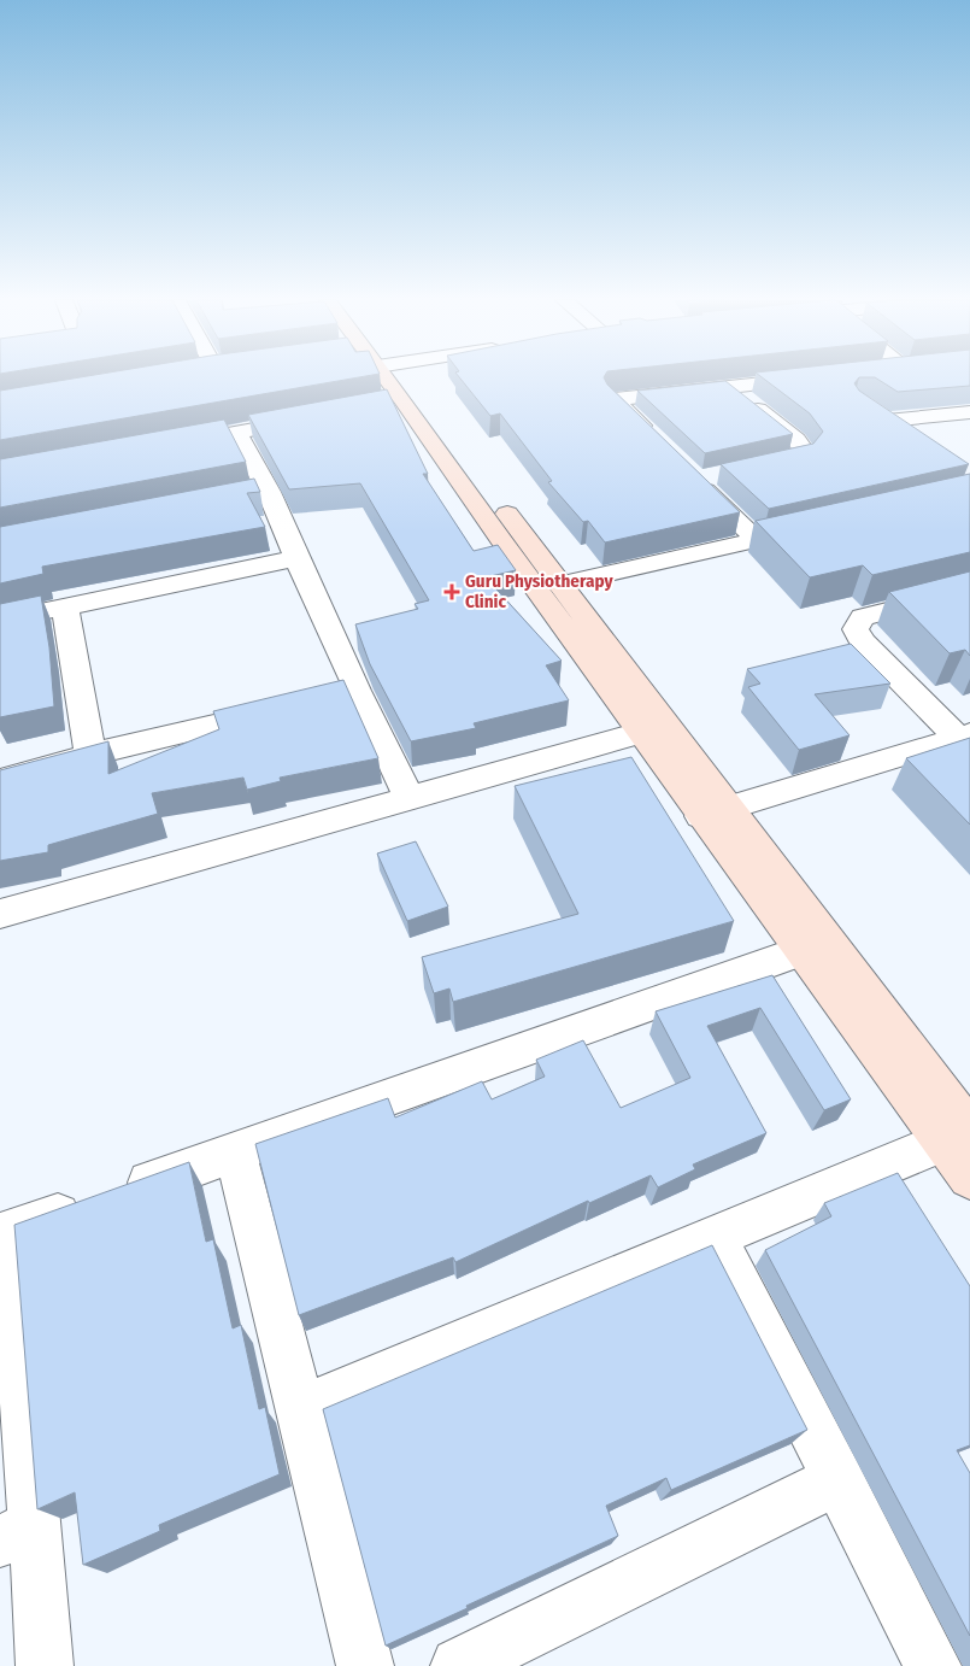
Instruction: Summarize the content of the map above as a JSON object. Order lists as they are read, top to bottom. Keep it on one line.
{"places":{"health":["Guru Physiotherapy Clinic"]}}
